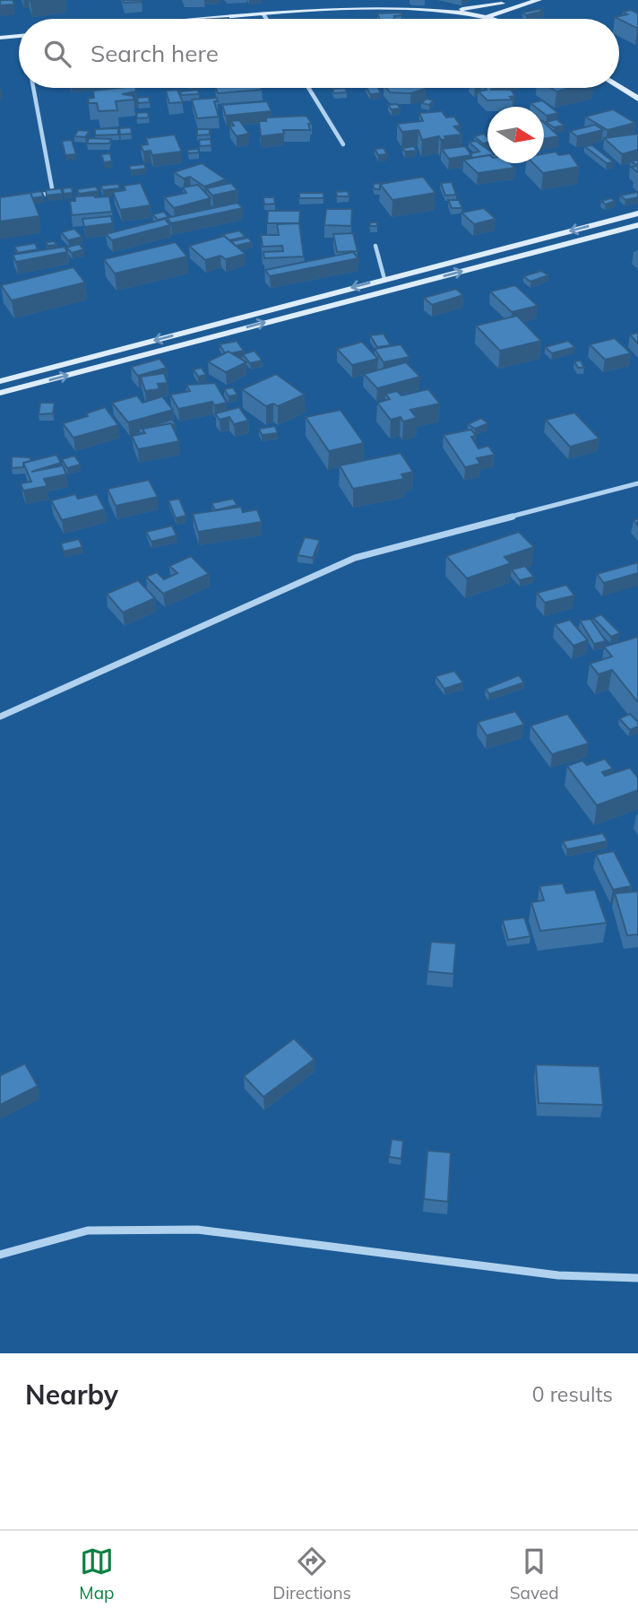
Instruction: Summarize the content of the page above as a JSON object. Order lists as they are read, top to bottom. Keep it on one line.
{"north":"right","page":{"search":"Search here","heading":["Nearby","0 results"],"nav":["Map","Directions","Saved"]}}
